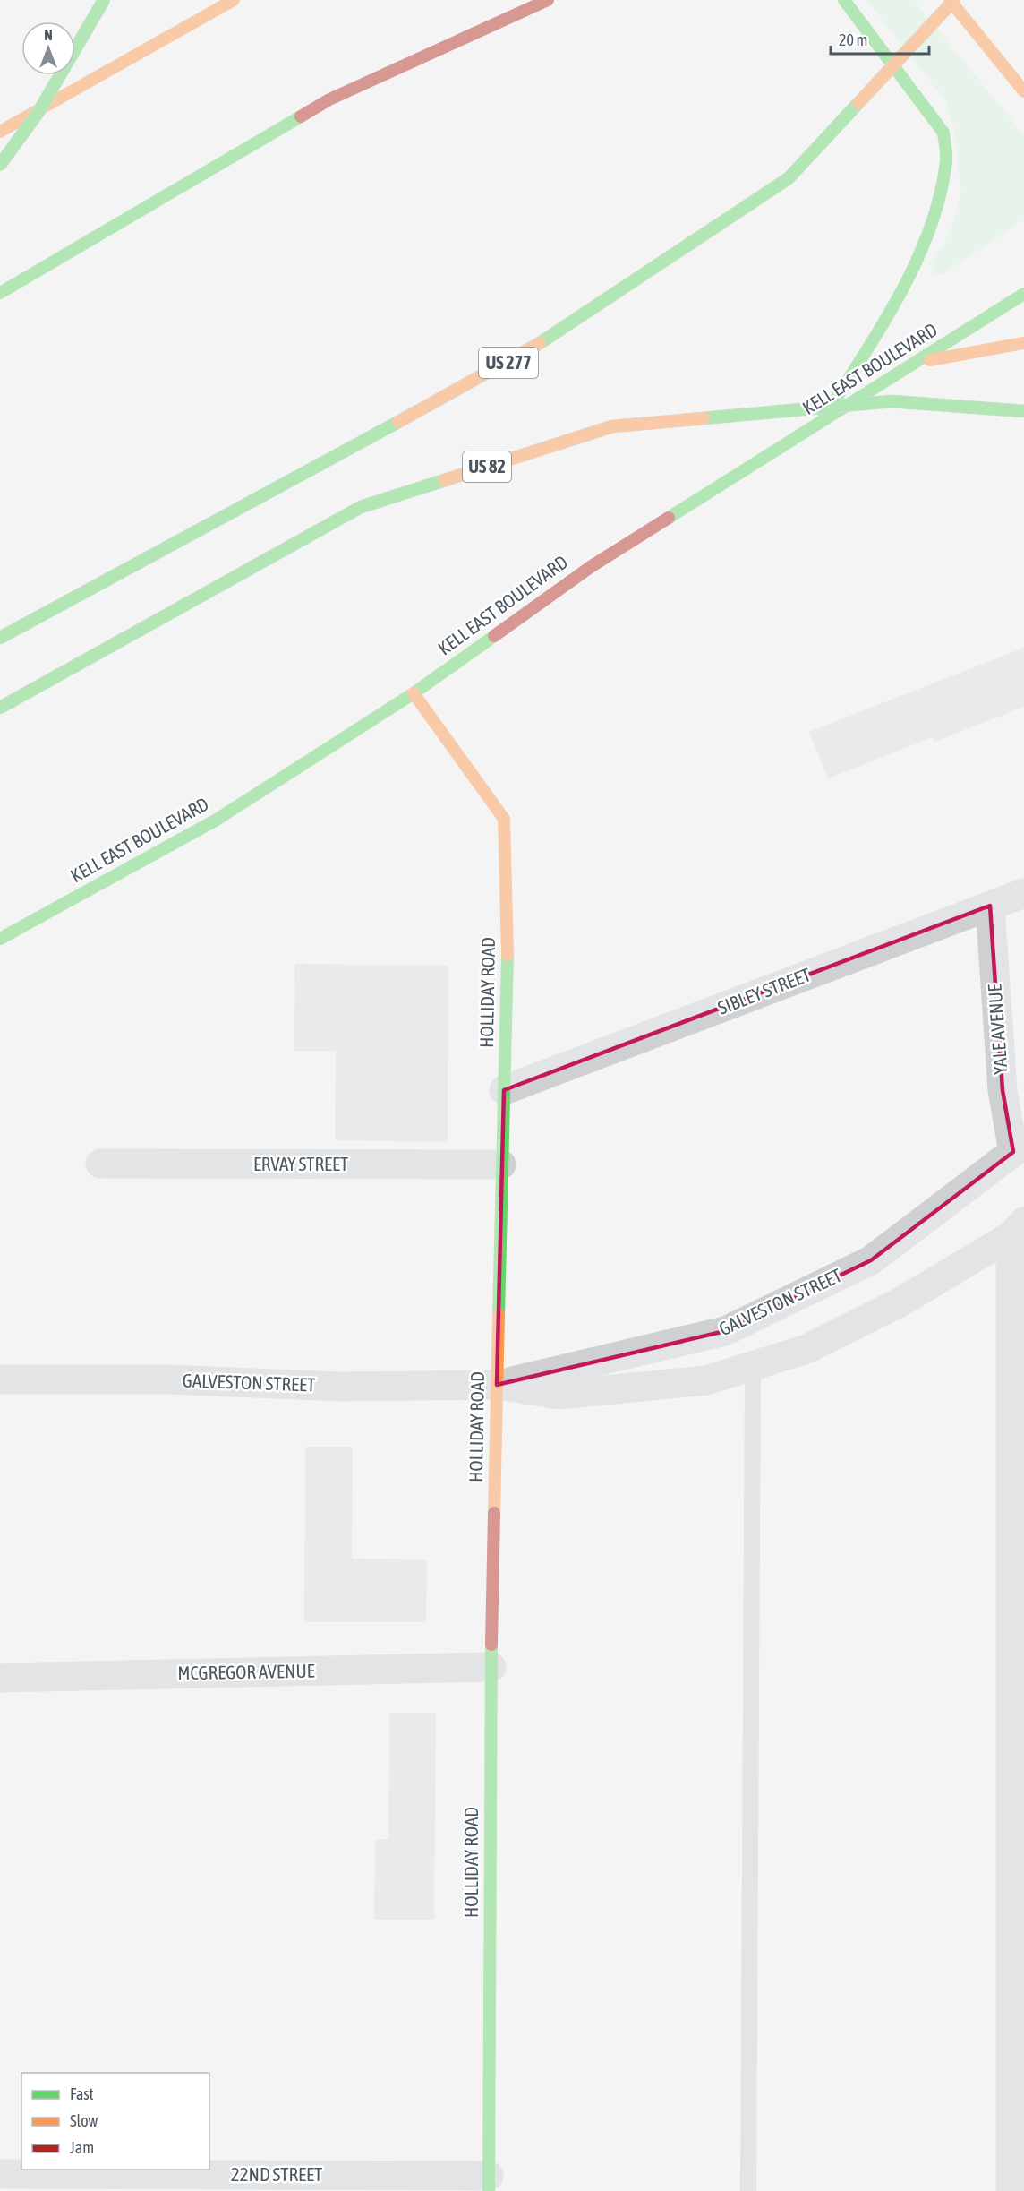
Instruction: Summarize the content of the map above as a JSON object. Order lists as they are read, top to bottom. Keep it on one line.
{"streets":{"main road":["US 277","KELL EAST BOULEVARD","US 82","HOLLIDAY ROAD"],"street":["SIBLEY STREET","YALE AVENUE","ERVAY STREET","GALVESTON STREET","MCGREGOR AVENUE","22ND STREET"]},"crossings":[["KELL EAST BOULEVARD","HOLLIDAY ROAD"],["SIBLEY STREET","HOLLIDAY ROAD"],["SIBLEY STREET","YALE AVENUE"],["HOLLIDAY ROAD","ERVAY STREET"],["HOLLIDAY ROAD","GALVESTON STREET"],["HOLLIDAY ROAD","MCGREGOR AVENUE"],["HOLLIDAY ROAD","22ND STREET"],["YALE AVENUE","GALVESTON STREET"]],"legend":["Fast","Slow","Jam"],"scale_bar":"20 m","north":"top"}
